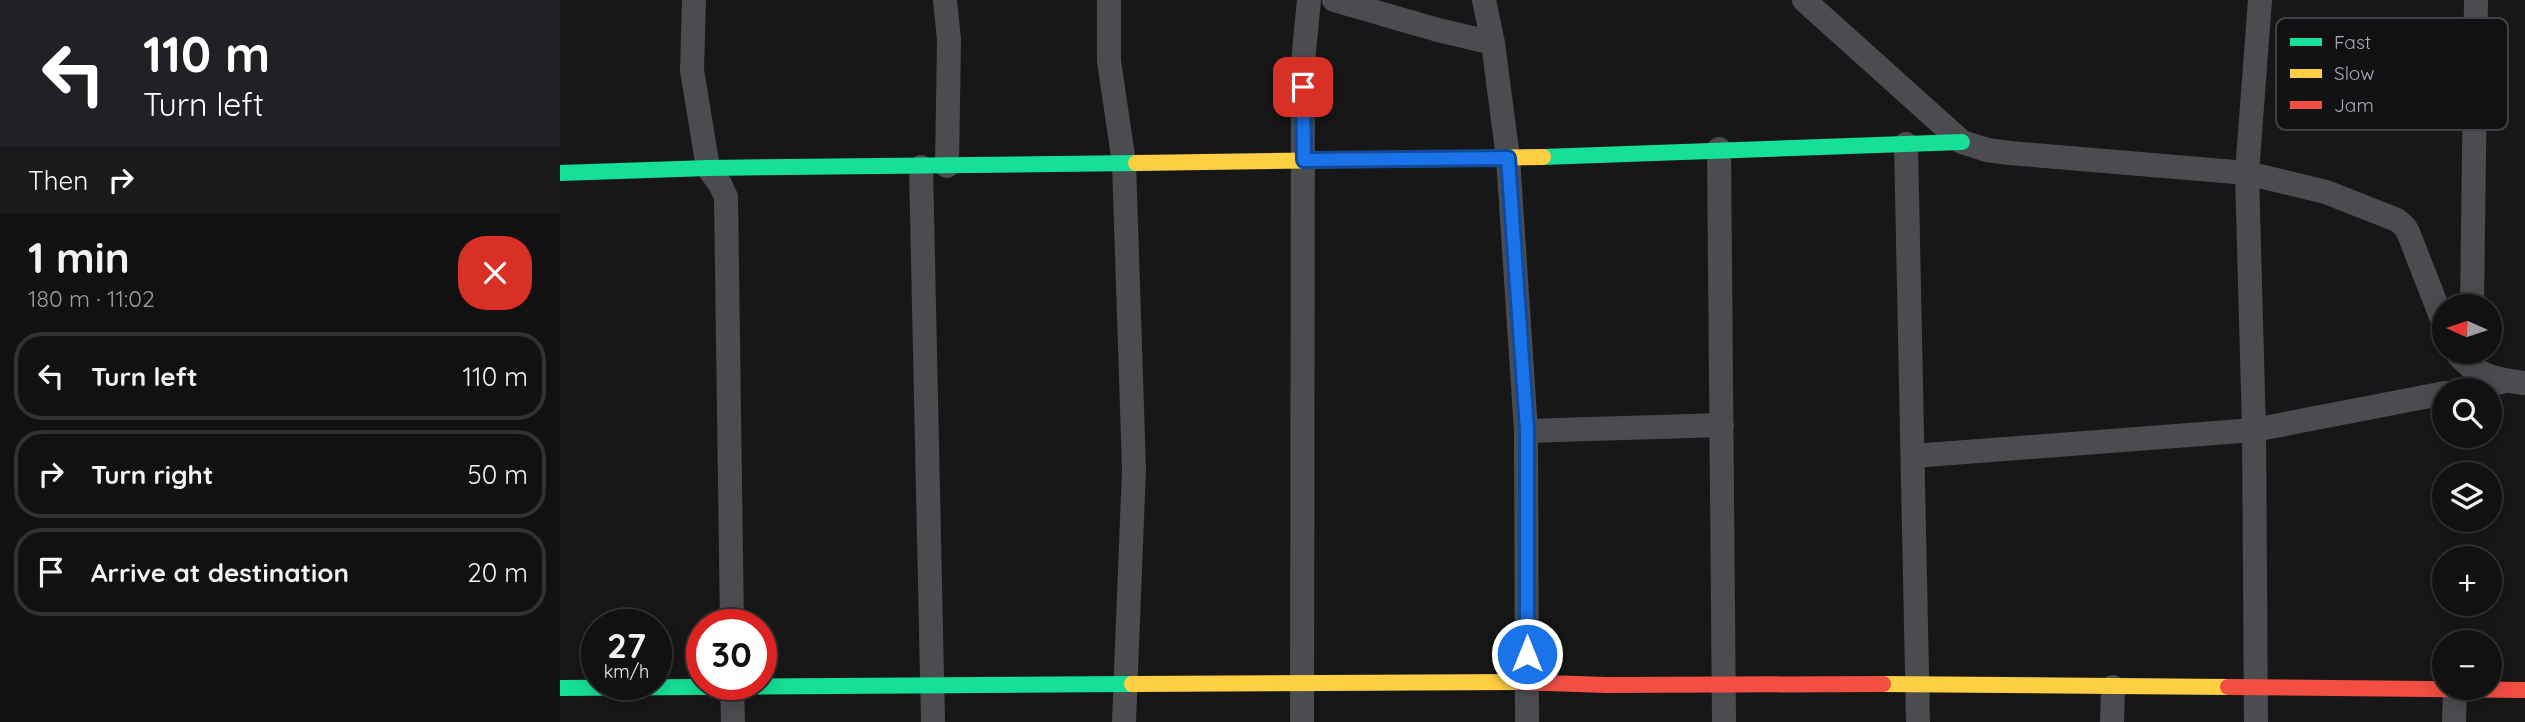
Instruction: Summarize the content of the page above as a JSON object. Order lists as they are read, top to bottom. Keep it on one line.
{"legend":["Fast","Slow","Jam"],"north":"left","page":{"turn":["110 m","Turn left"],"then":"Then","heading":["1 min","180 m · 11:02"],"map_buttons":["+","−"],"list":[{"name":"Turn left","value":"110 m"},{"name":"Turn right","value":"50 m"},{"name":"Arrive at destination","value":"20 m"}],"speed":"27 km/h","limit":"30"}}
